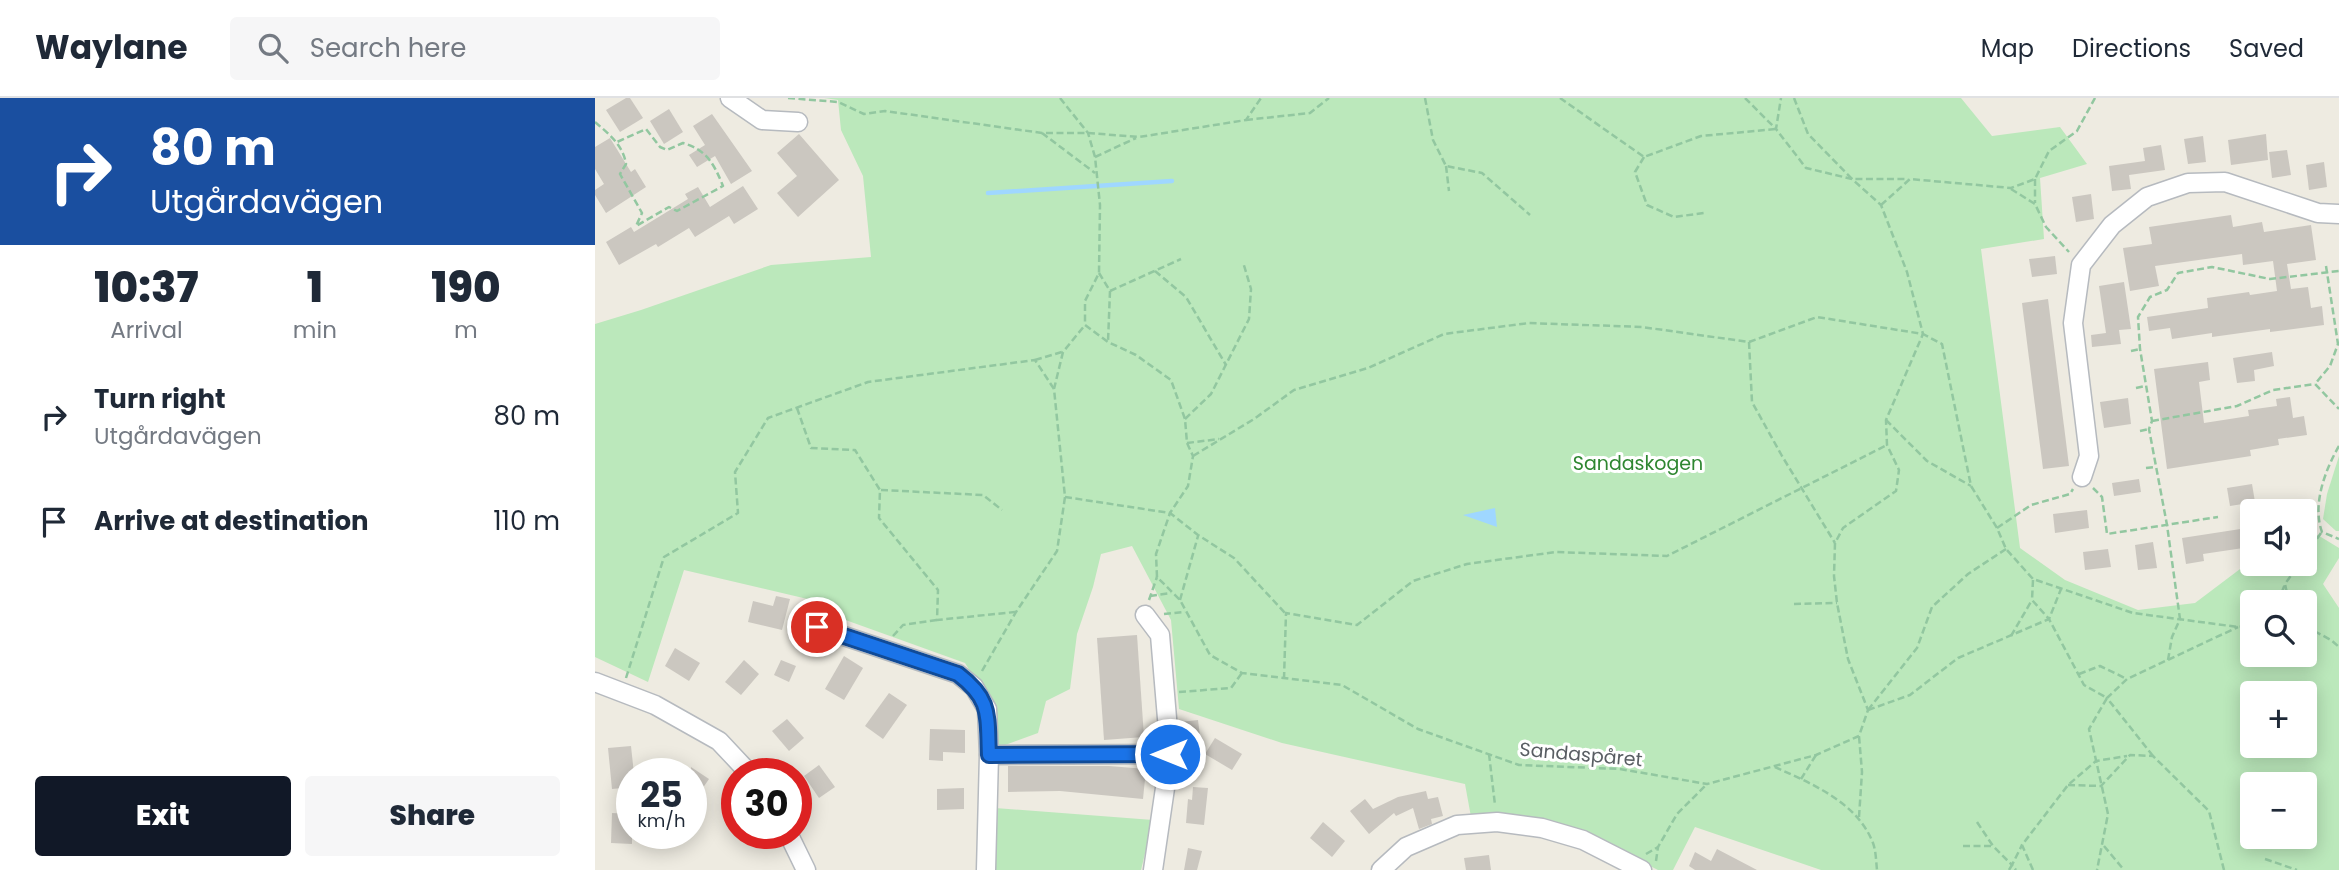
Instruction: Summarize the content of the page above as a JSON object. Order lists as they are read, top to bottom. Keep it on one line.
{"streets":{"path":["Sandaspåret"]},"parks":["Sandaskogen"],"page":{"header":"Waylane","search":"Search here","nav":["Map","Directions","Saved"],"turn":["80 m","Utgårdavägen"],"eta":["10:37","Arrival","1","min","190","m"],"list":[{"name":"Turn right","note":"Utgårdavägen","value":"80 m"},{"name":"Arrive at destination","value":"110 m"}],"map_buttons":["+","−"],"speed":"25 km/h","limit":"30","buttons":["Exit","Share"]}}
